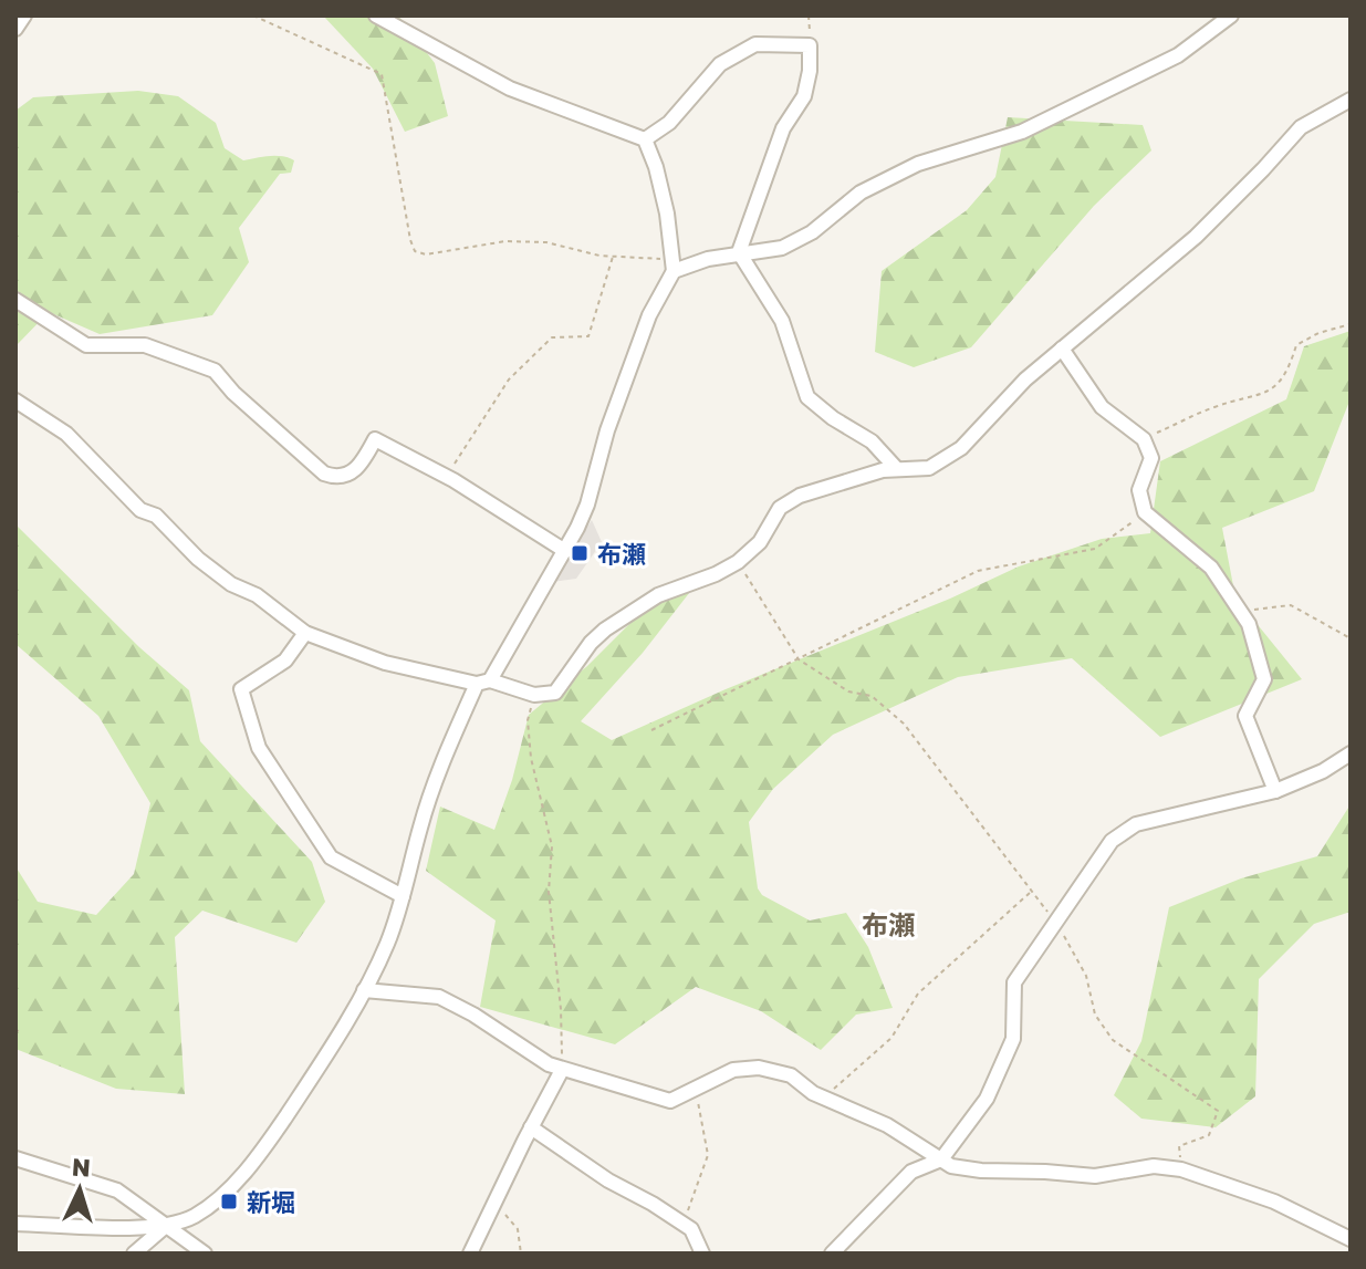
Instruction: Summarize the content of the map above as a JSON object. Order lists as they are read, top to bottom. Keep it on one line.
{"districts":["布瀬"],"places":{"transit":["布瀬","新堀"]},"north":"top"}
